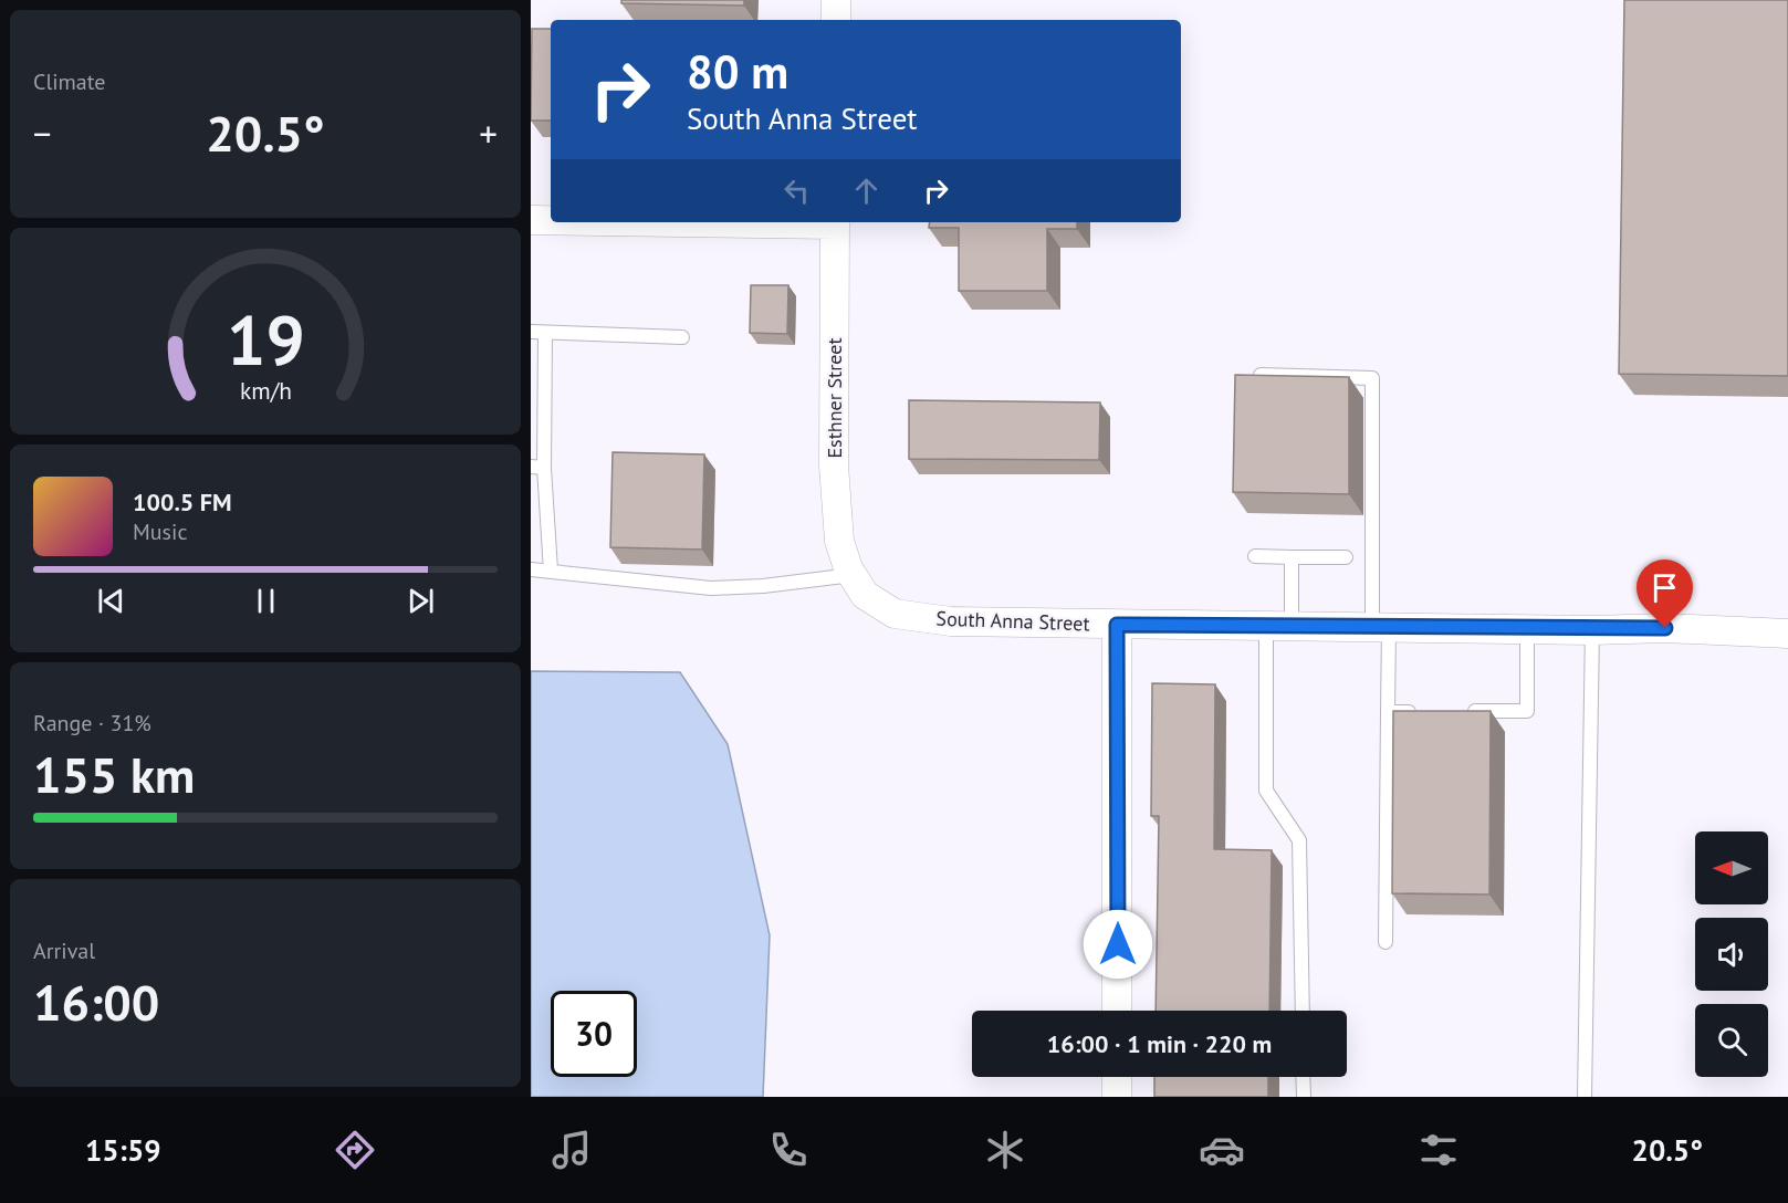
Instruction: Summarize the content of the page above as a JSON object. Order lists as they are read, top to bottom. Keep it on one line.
{"streets":{"street":["Esthner Street","South Anna Street"]},"crossings":[["Esthner Street","South Anna Street"]],"north":"left","page":{"tile":["Climate",["Range · 31%","155 km"],["Arrival","16:00"]],"turn":["80 m","South Anna Street"],"heat":["−","20.5°","+"],"song":["100.5 FM","Music"],"limit":"30","trip":"16:00 · 1 min · 220 m","tabs":["15:59","20.5°"],"gauge":["19","km/h"]}}
